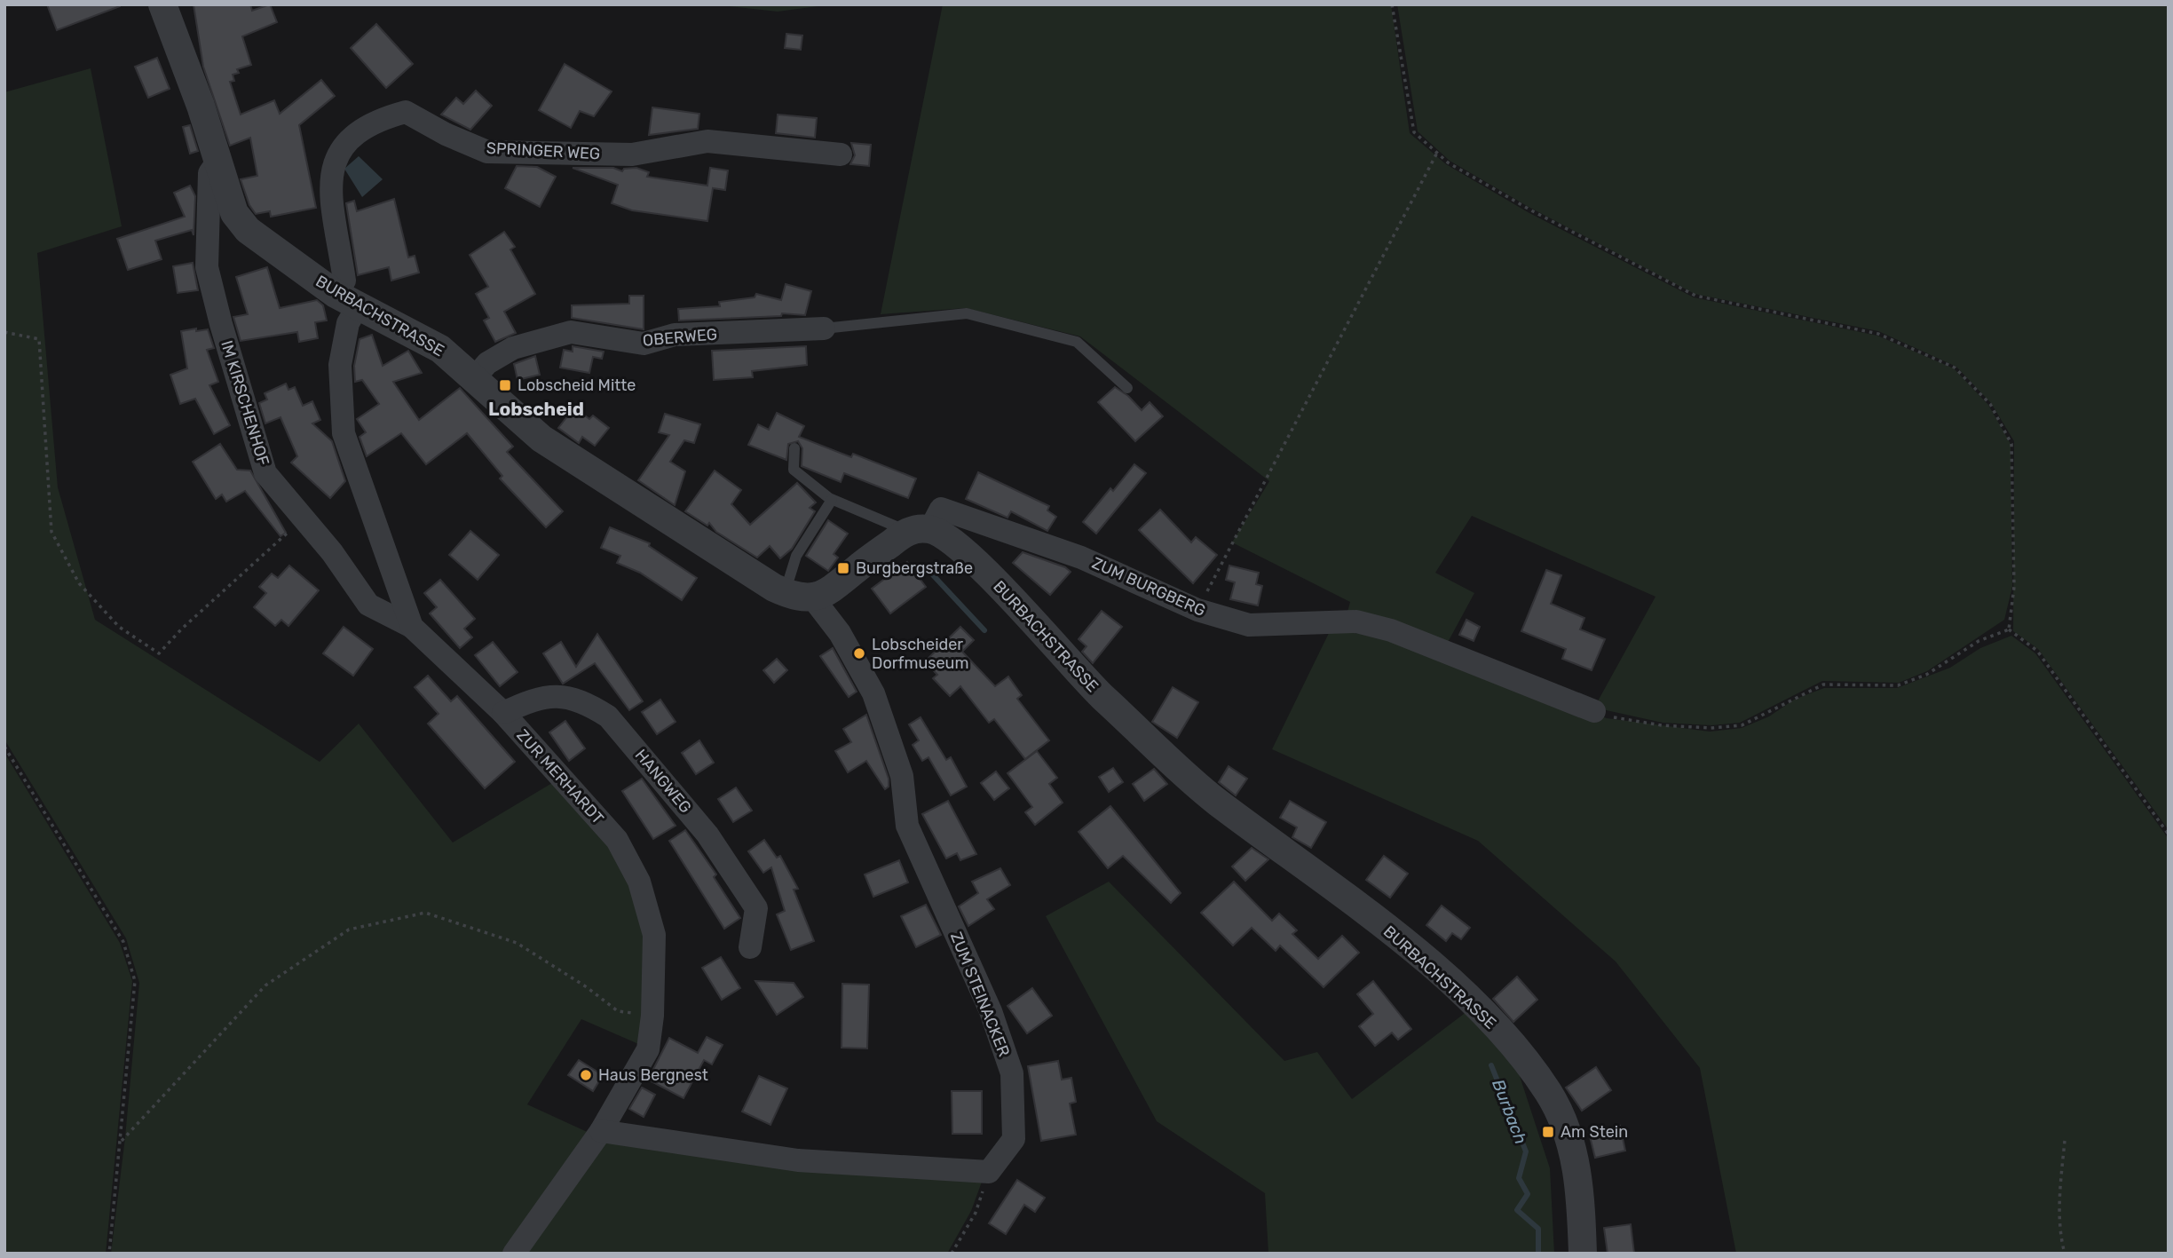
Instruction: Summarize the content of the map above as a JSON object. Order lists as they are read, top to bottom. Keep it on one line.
{"streets":{"street":["SPRINGER WEG","BURBACHSTRASSE","OBERWEG","IM KIRSCHENHOF","ZUM BURGBERG","ZUR MERHARDT","HANGWEG","ZUM STEINACKER"]},"crossings":[["SPRINGER WEG","BURBACHSTRASSE"],["SPRINGER WEG","ZUR MERHARDT"],["BURBACHSTRASSE","OBERWEG"],["BURBACHSTRASSE","IM KIRSCHENHOF"],["BURBACHSTRASSE","ZUM BURGBERG"],["BURBACHSTRASSE","ZUR MERHARDT"],["BURBACHSTRASSE","ZUM STEINACKER"],["IM KIRSCHENHOF","ZUR MERHARDT"],["ZUR MERHARDT","HANGWEG"]],"districts":["Lobscheid"],"water":["Burbach"],"places":{"transit":["Lobscheid Mitte","Burgbergstraße","Am Stein"],"other":["Lobscheider Dorfmuseum","Haus Bergnest"]}}
